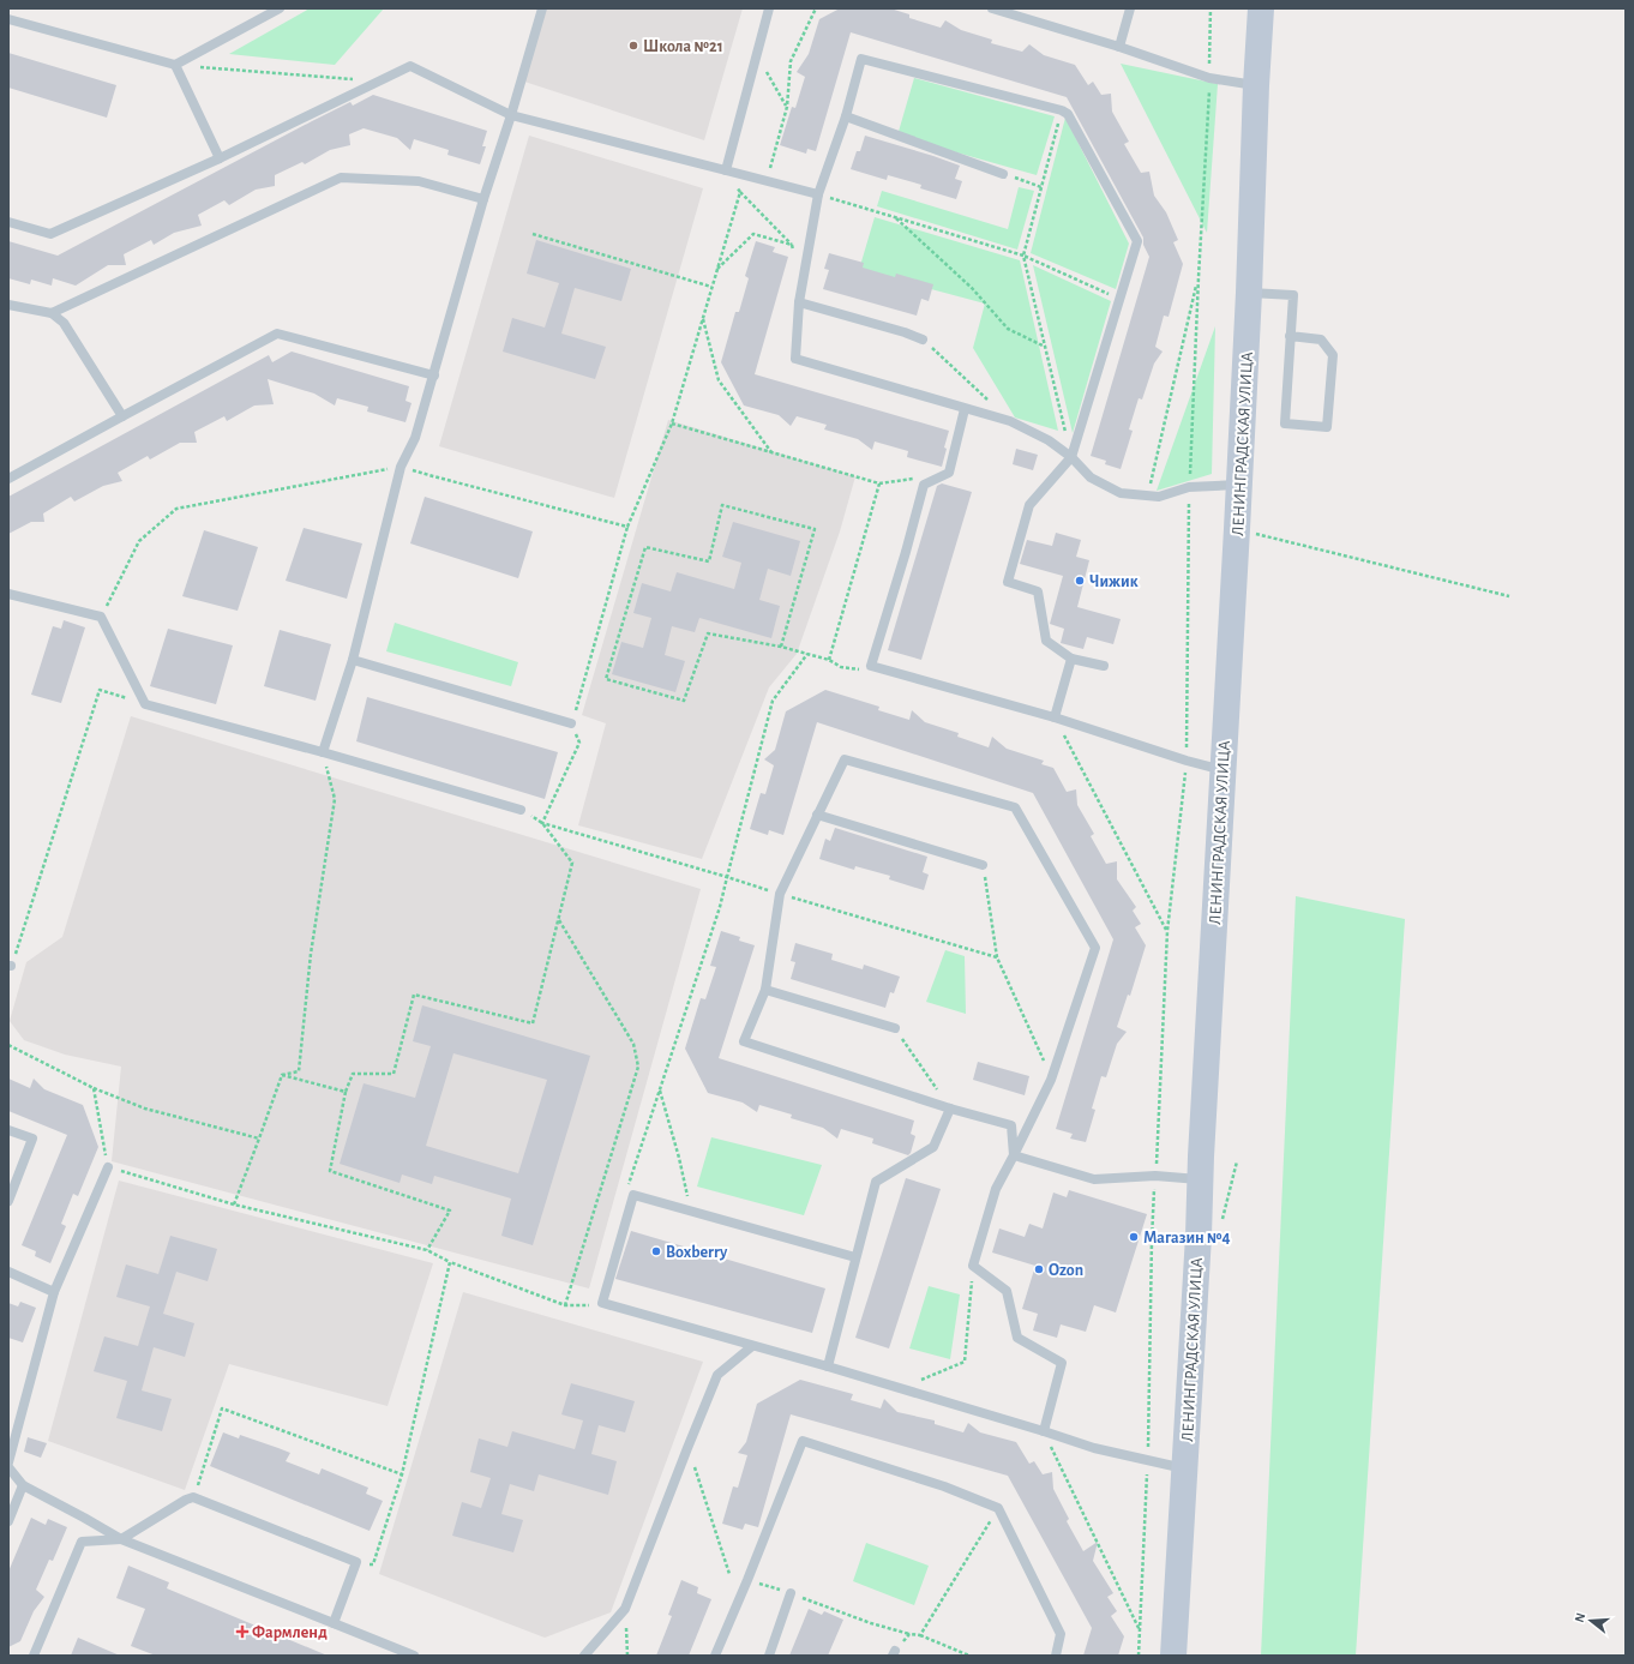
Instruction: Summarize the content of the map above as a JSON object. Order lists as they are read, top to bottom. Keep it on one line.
{"streets":{"street":["ЛЕНИНГРАДСКАЯ УЛИЦА"]},"places":{"other":["Школа №21","Чижик","Магазин №4","Boxberry","Ozon"],"health":["Фармленд"]},"north":"left"}
